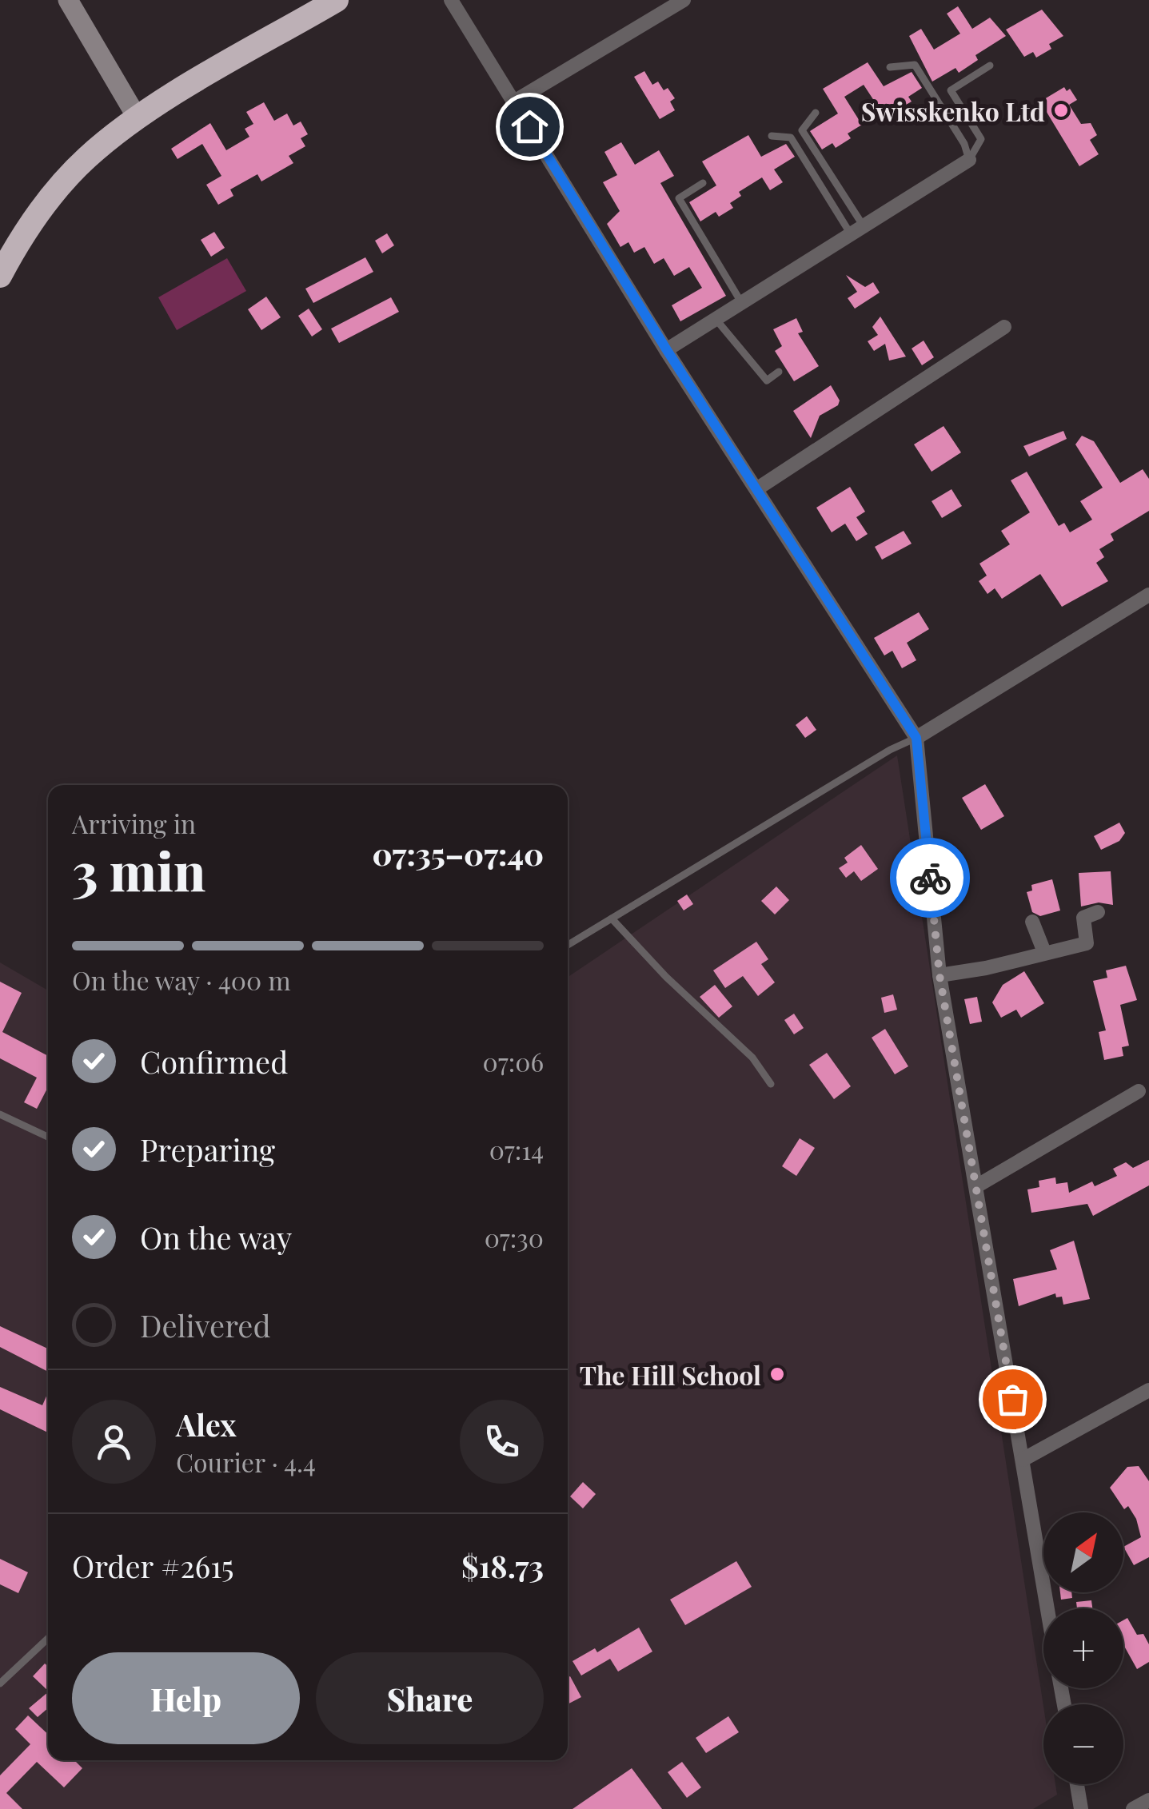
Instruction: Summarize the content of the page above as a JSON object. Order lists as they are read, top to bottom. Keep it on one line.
{"places":["Swisskenko Ltd","The Hill School"],"north":"top right","page":{"heading":["3 min","Arriving in","07:35–07:40"],"panel":["Alex","Courier · 4.4","Order #2615","$18.73"],"bar":"On the way · 400 m","list":[["Confirmed","07:06"],["Preparing","07:14"],["On the way","07:30"],"Delivered"],"map_buttons":["+","−"],"buttons":["Help","Share"]}}
